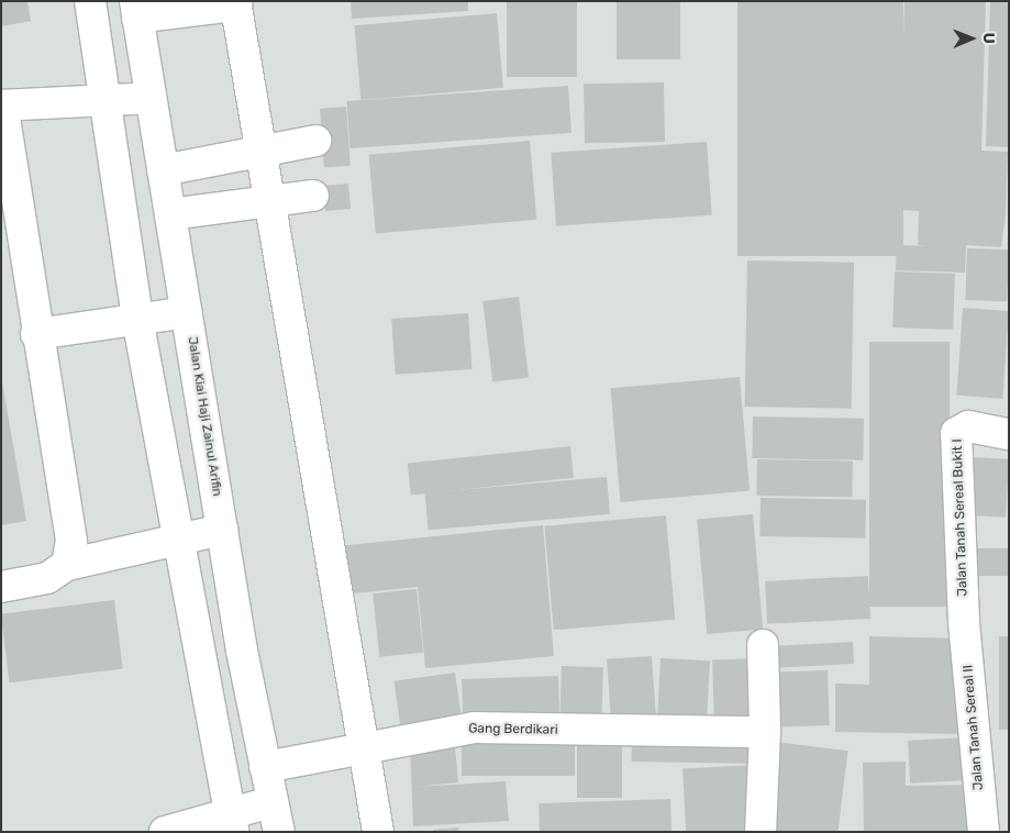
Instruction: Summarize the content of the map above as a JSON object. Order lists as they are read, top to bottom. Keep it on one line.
{"streets":{"main road":["Jalan Kiai Haji Zainul Arifin","Jalan Tanah Sereal Bukit I","Jalan Tanah Sereal II","Gang Berdikari"]},"crossings":[["Jalan Kiai Haji Zainul Arifin","Gang Berdikari"],["Jalan Tanah Sereal Bukit I","Jalan Tanah Sereal II"]],"north":"right"}
